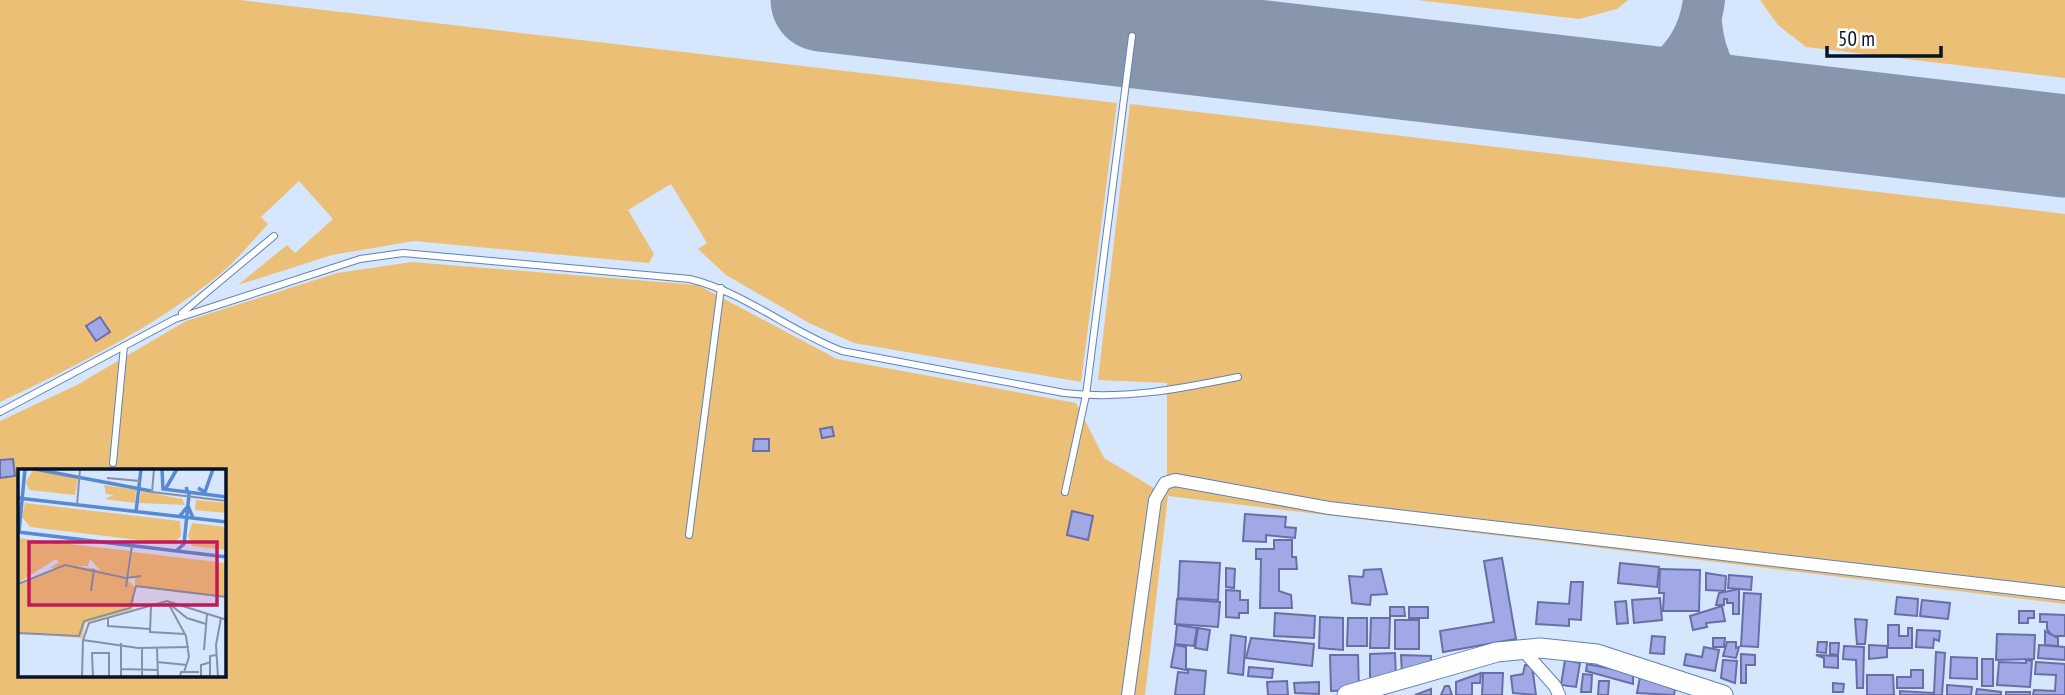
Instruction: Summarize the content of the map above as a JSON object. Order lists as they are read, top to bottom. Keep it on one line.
{"scale_bar":"50 m"}
